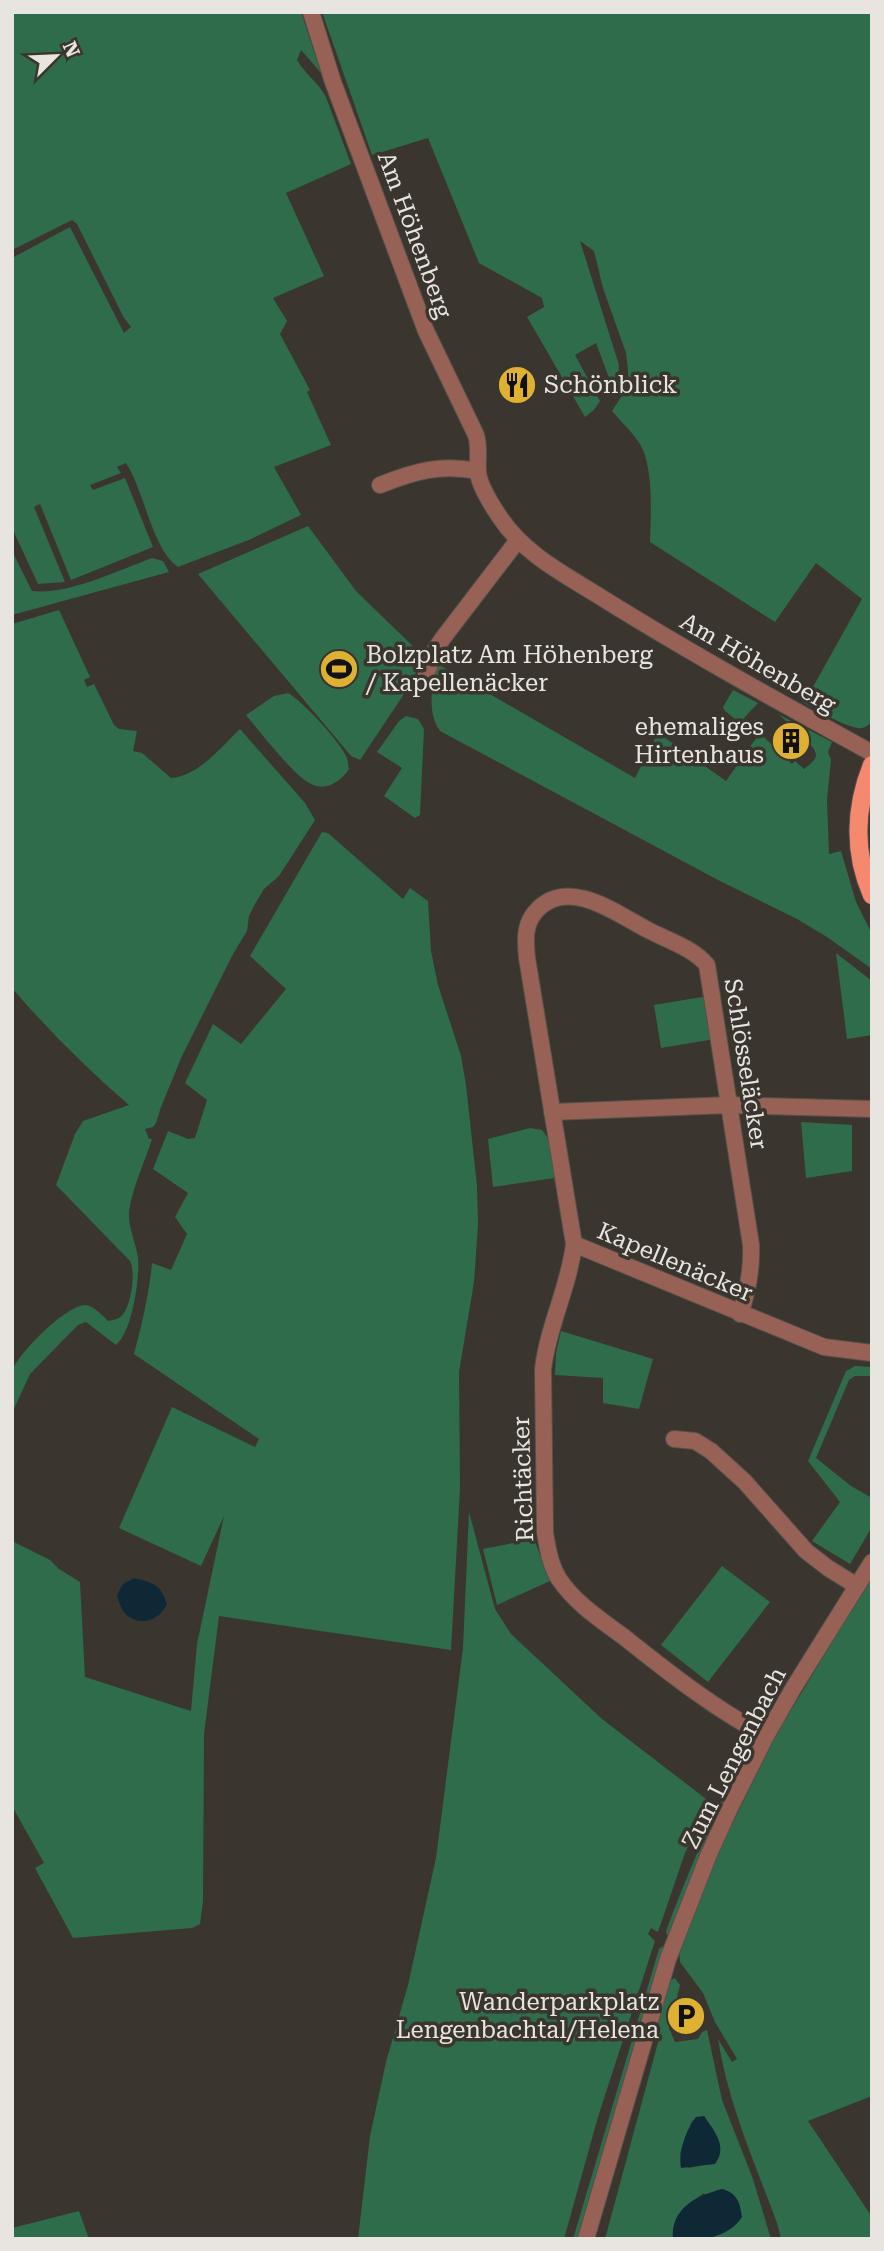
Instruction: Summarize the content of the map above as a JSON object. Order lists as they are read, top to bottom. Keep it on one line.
{"streets":{"street":["Am Höhenberg","Schlösseläcker","Kapellenäcker","Richtäcker","Zum Lengenbach"]},"crossings":[["Schlösseläcker","Kapellenäcker"],["Kapellenäcker","Richtäcker"],["Richtäcker","Zum Lengenbach"]],"places":{"restaurant":["Schönblick"],"sports":["Bolzplatz Am Höhenberg / Kapellenäcker"],"building":["ehemaliges Hirtenhaus"],"parking":["Wanderparkplatz Lengenbachtal/Helena"]},"north":"top right"}
